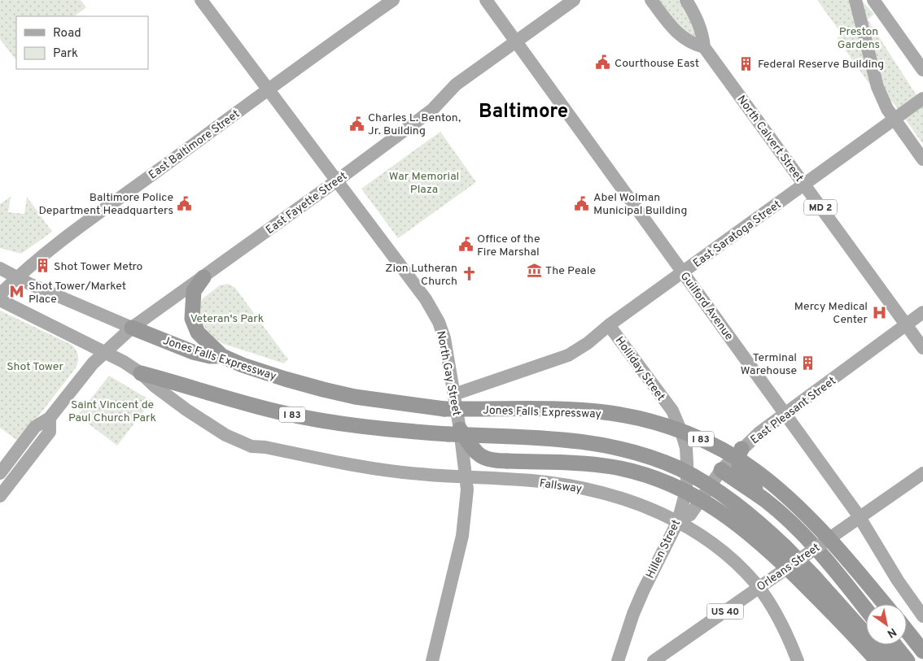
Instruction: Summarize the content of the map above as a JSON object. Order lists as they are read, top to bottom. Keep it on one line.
{"streets":{"highway":["Jones Falls Expressway","I 83"],"main road":["North Calvert Street","East Baltimore Street","East Fayette Street","MD 2","East Saratoga Street","Guilford Avenue","Holliday Street","North Gay Street","East Pleasant Street","Fallsway","Hillen Street","Orleans Street","US 40"]},"crossings":[["North Calvert Street","East Saratoga Street"],["North Calvert Street","East Pleasant Street"],["East Baltimore Street","North Gay Street"],["East Fayette Street","Guilford Avenue"],["East Fayette Street","Jones Falls Expressway"],["East Fayette Street","North Gay Street"],["East Fayette Street","Fallsway"],["East Saratoga Street","Guilford Avenue"],["East Saratoga Street","Holliday Street"],["East Saratoga Street","North Gay Street"],["Guilford Avenue","East Pleasant Street"],["Holliday Street","Hillen Street"],["North Gay Street","I 83"],["North Gay Street","Fallsway"],["East Pleasant Street","Fallsway"],["East Pleasant Street","Hillen Street"],["I 83","Fallsway"],["Fallsway","Hillen Street"]],"districts":["Baltimore"],"parks":["Preston Gardens","War Memorial Plaza","Veteran's Park","Shot Tower","Saint Vincent de Paul Church Park"],"places":{"public building":["Courthouse East","Charles L. Benton, Jr. Building","Baltimore Police Department Headquarters","Abel Wolman Municipal Building","Office of the Fire Marshal"],"building":["Federal Reserve Building","Shot Tower Metro","Terminal Warehouse"],"museum":["The Peale"],"church":["Zion Lutheran Church"],"metro station":["Shot Tower/Market Place"],"hospital":["Mercy Medical Center"]},"legend":["Road","Park"],"north":"bottom right"}
